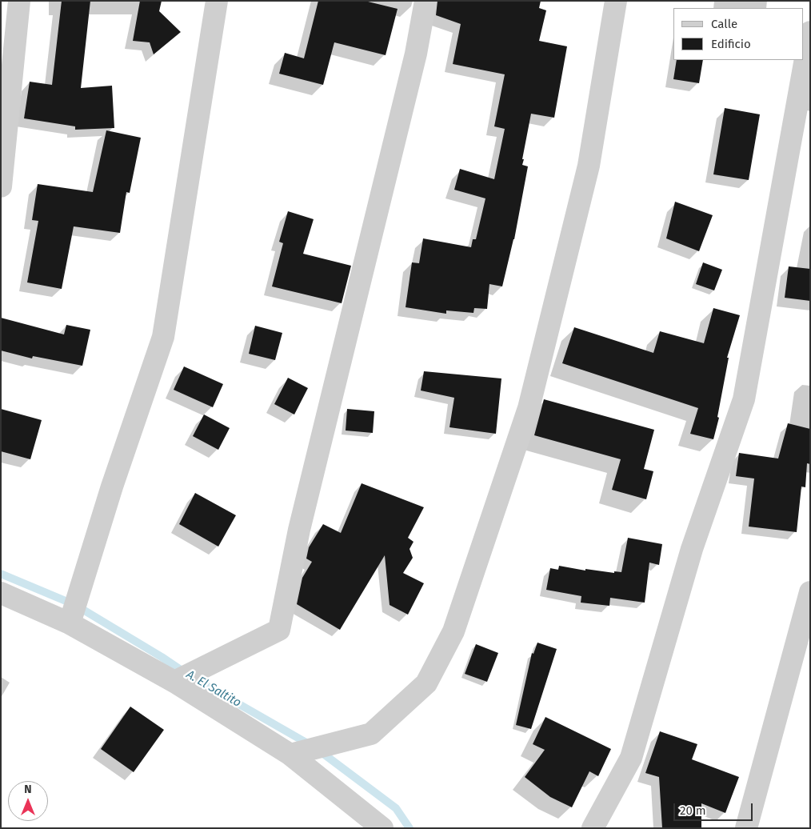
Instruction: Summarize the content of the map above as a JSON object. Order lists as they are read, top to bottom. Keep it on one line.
{"water":["A. El Saltito"],"legend":["Calle","Edificio"],"scale_bar":"20 m","north":"top"}
